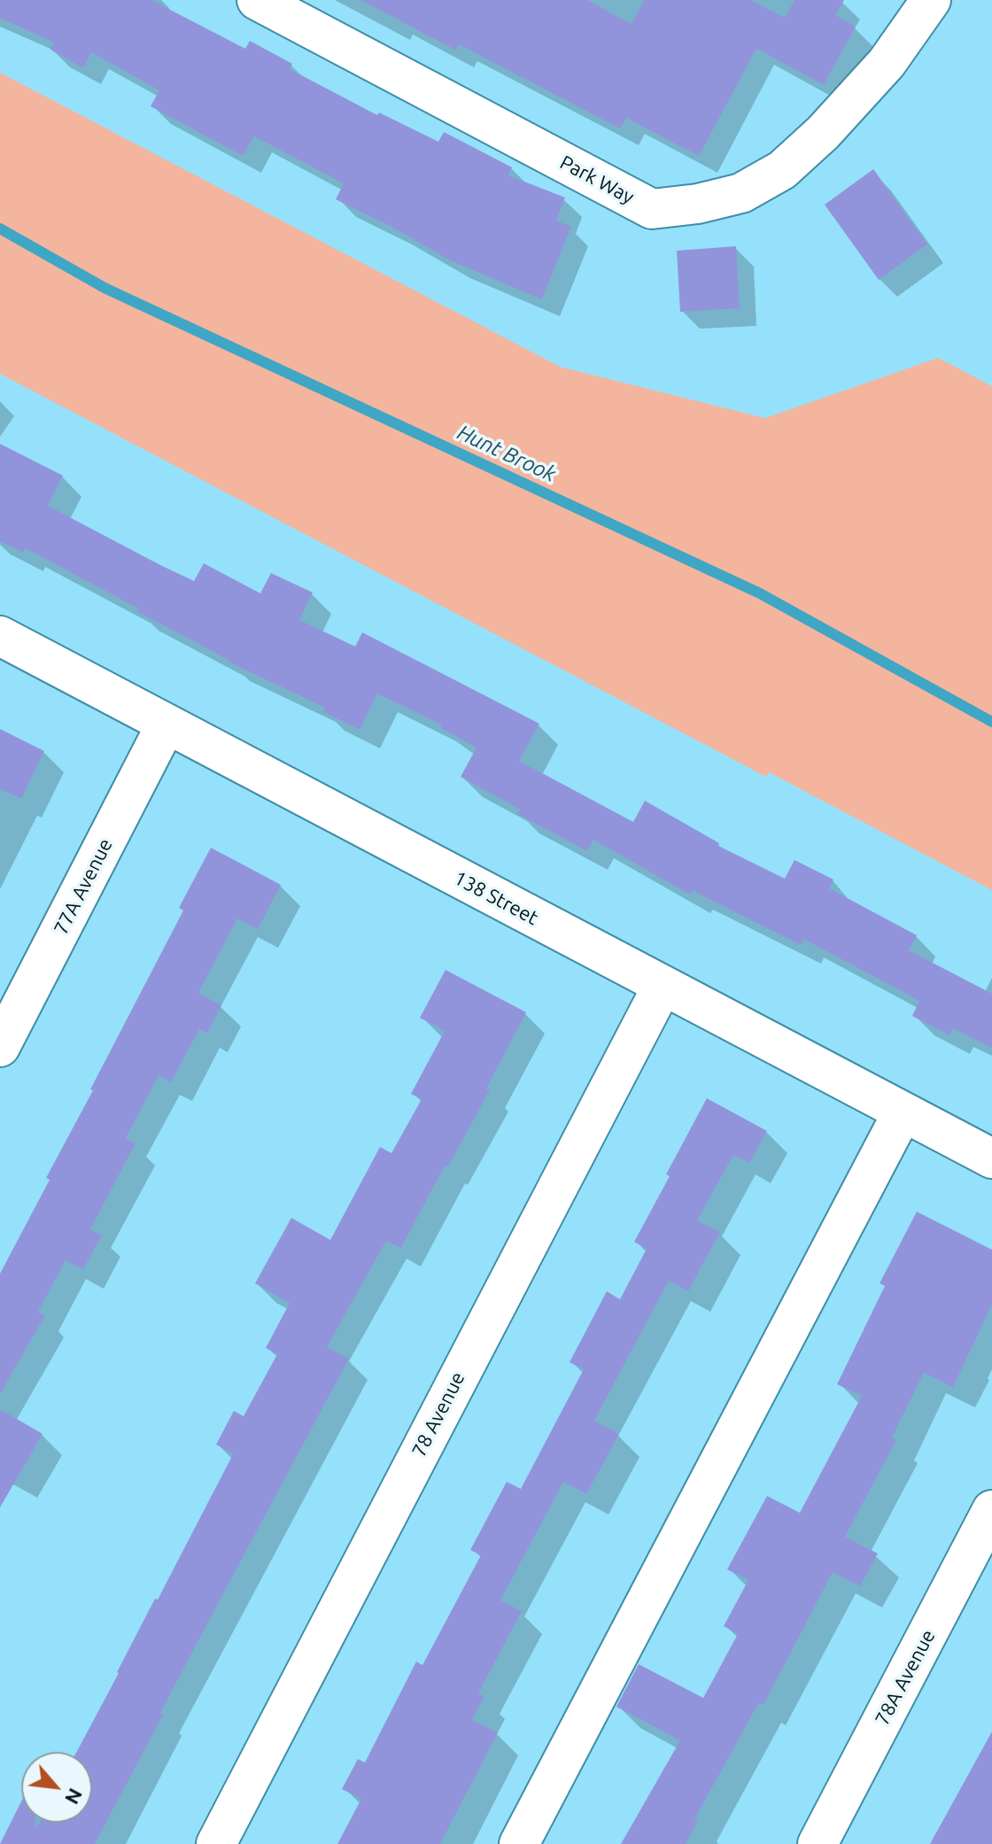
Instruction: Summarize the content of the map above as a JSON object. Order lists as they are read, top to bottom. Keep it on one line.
{"streets":{"street":["Park Way","77A Avenue","138 Street","78 Avenue","78A Avenue"]},"crossings":[["77A Avenue","138 Street"],["138 Street","78 Avenue"]],"water":["Hunt Brook"],"north":"bottom right"}
